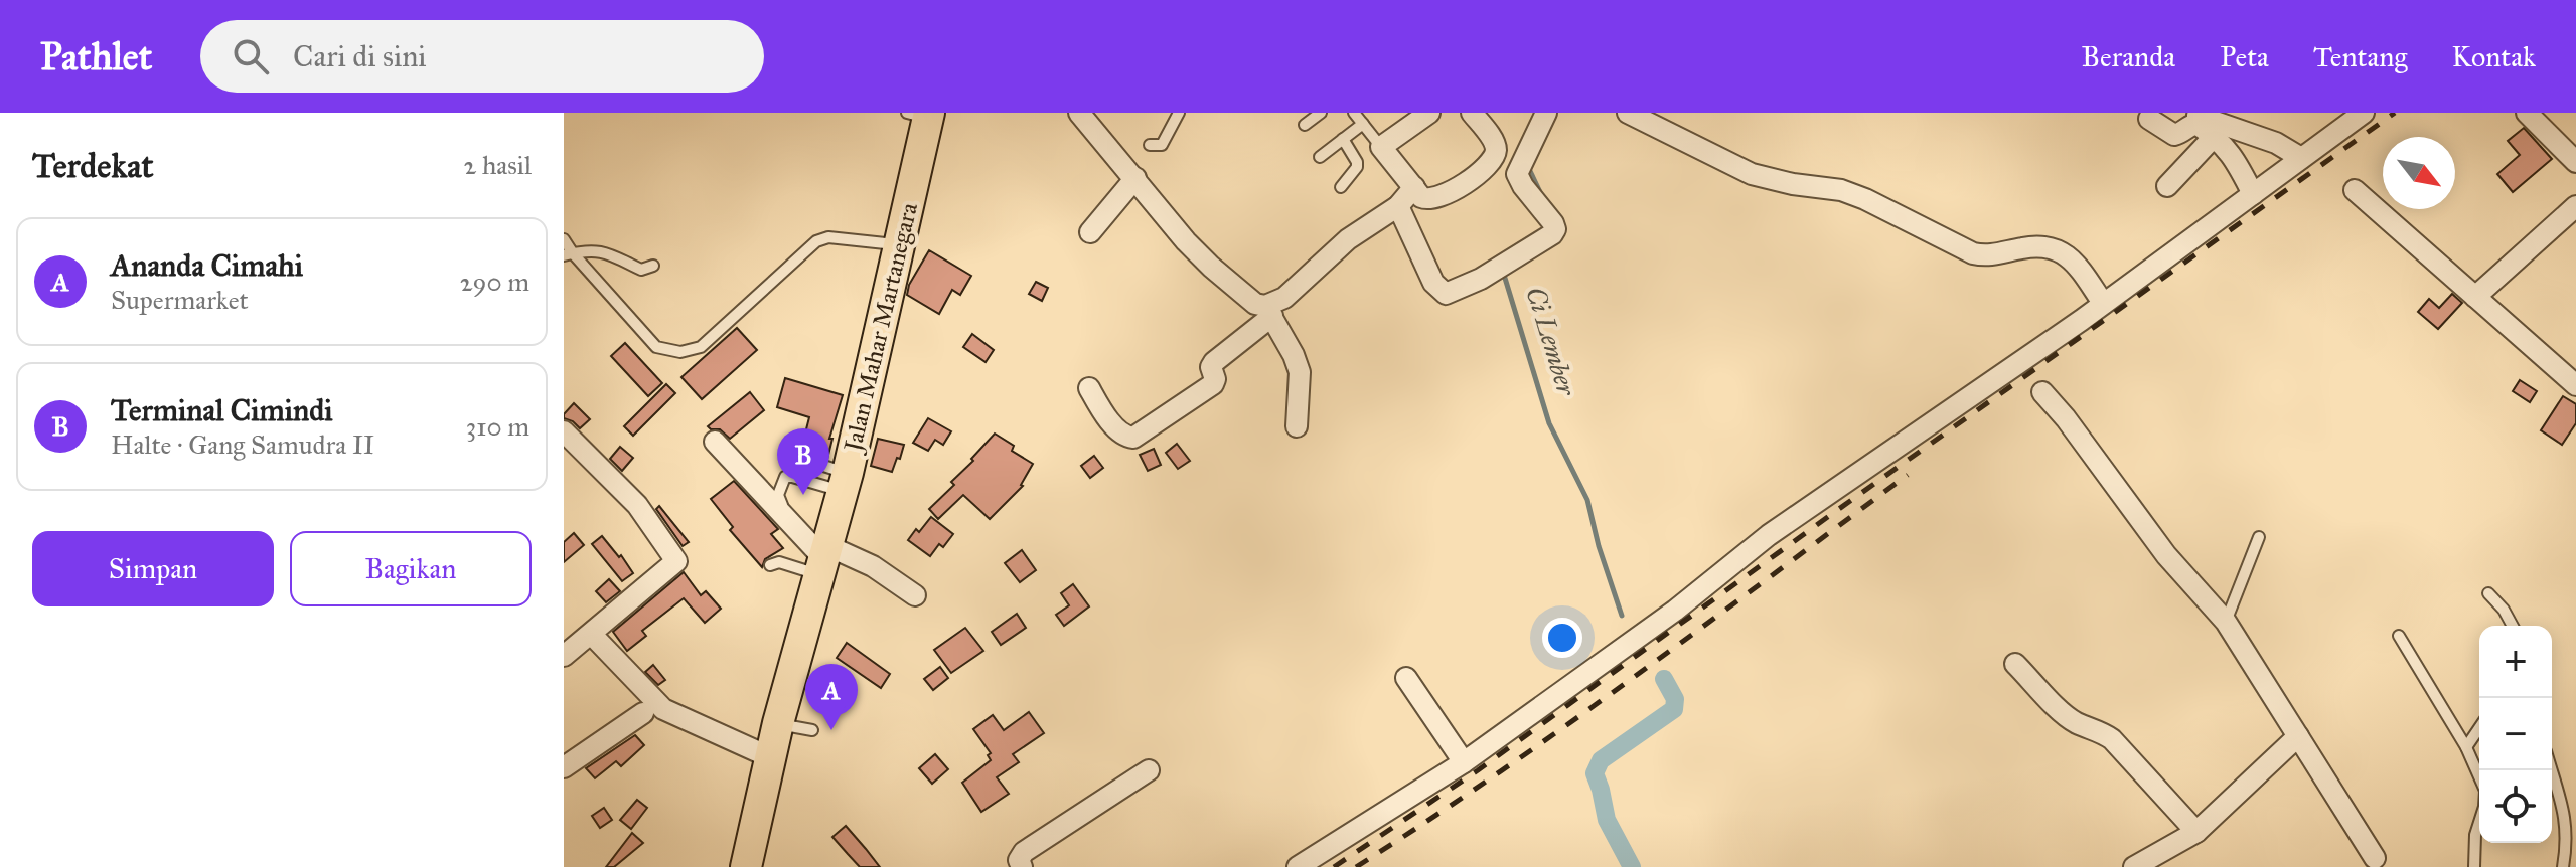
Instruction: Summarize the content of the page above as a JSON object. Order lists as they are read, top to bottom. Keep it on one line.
{"streets":{"main road":["Jalan Mahar Martanegara"]},"water":["Ci Lember"],"north":"bottom right","page":{"header":"Pathlet","search":"Cari di sini","nav":["Beranda","Peta","Tentang","Kontak"],"heading":["Terdekat","2 hasil"],"list":[{"mark":"A","name":"Ananda Cimahi","note":"Supermarket","value":"290 m"},{"mark":"B","name":"Terminal Cimindi","note":"Halte · Gang Samudra II","value":"310 m"}],"pins":["B","A"],"buttons":["Simpan","Bagikan"],"map_buttons":["+","−"]}}
